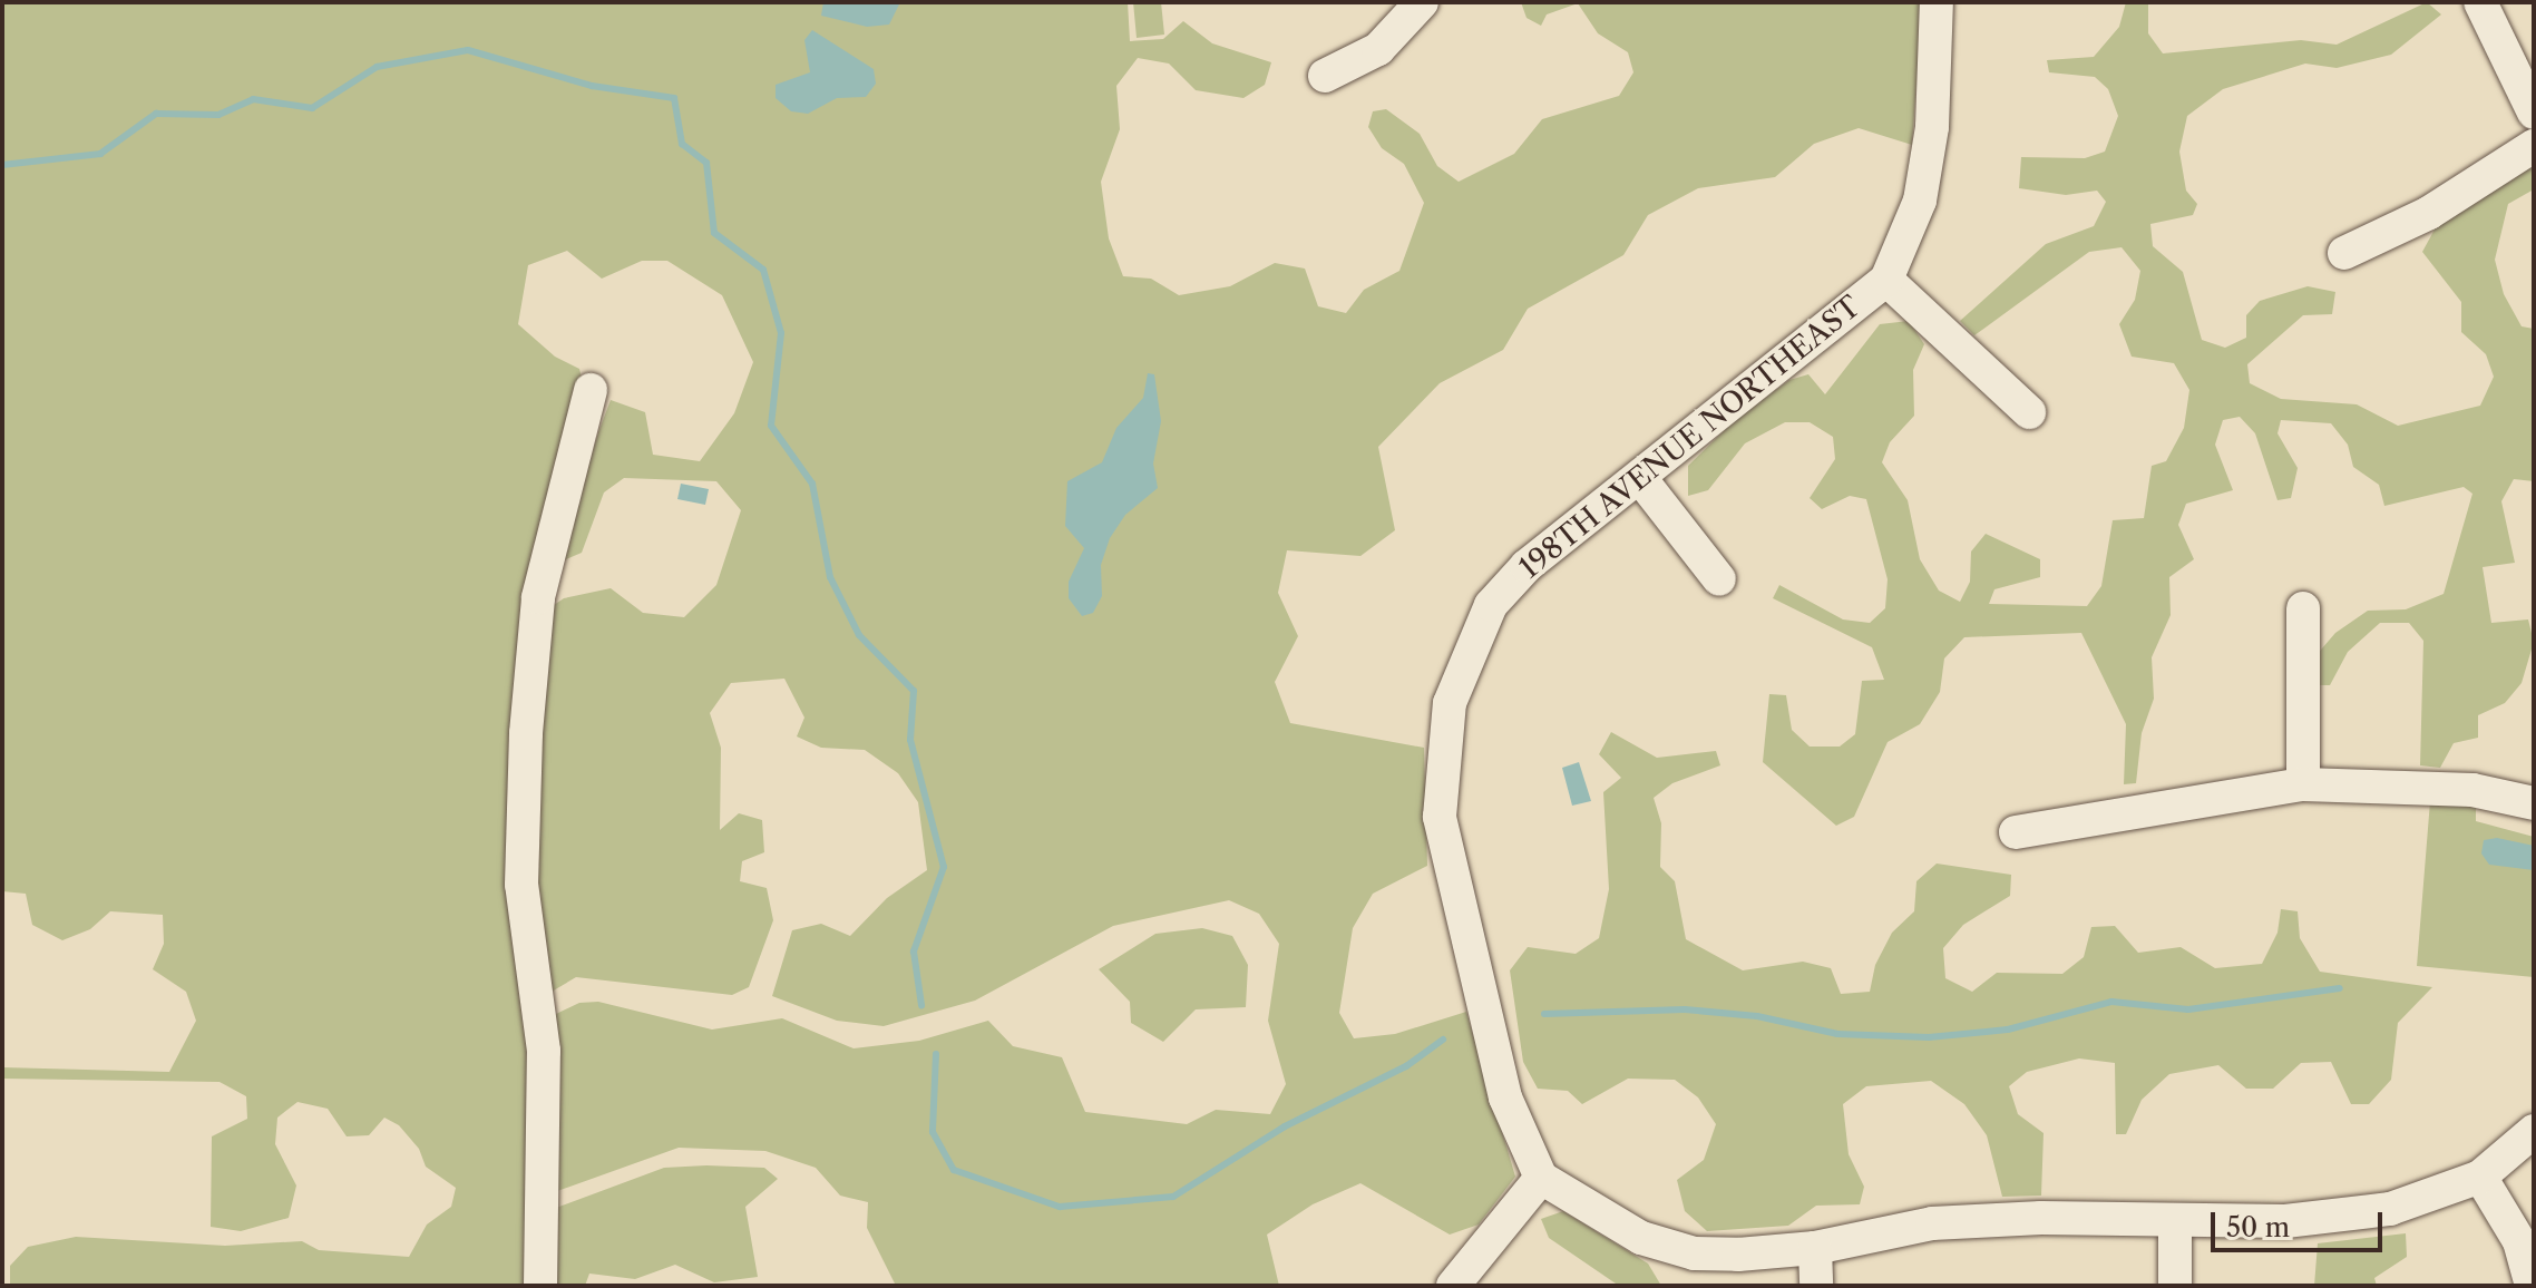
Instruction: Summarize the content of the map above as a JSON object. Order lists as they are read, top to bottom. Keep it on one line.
{"streets":{"street":["198TH AVENUE NORTHEAST"]},"scale_bar":"50 m"}
